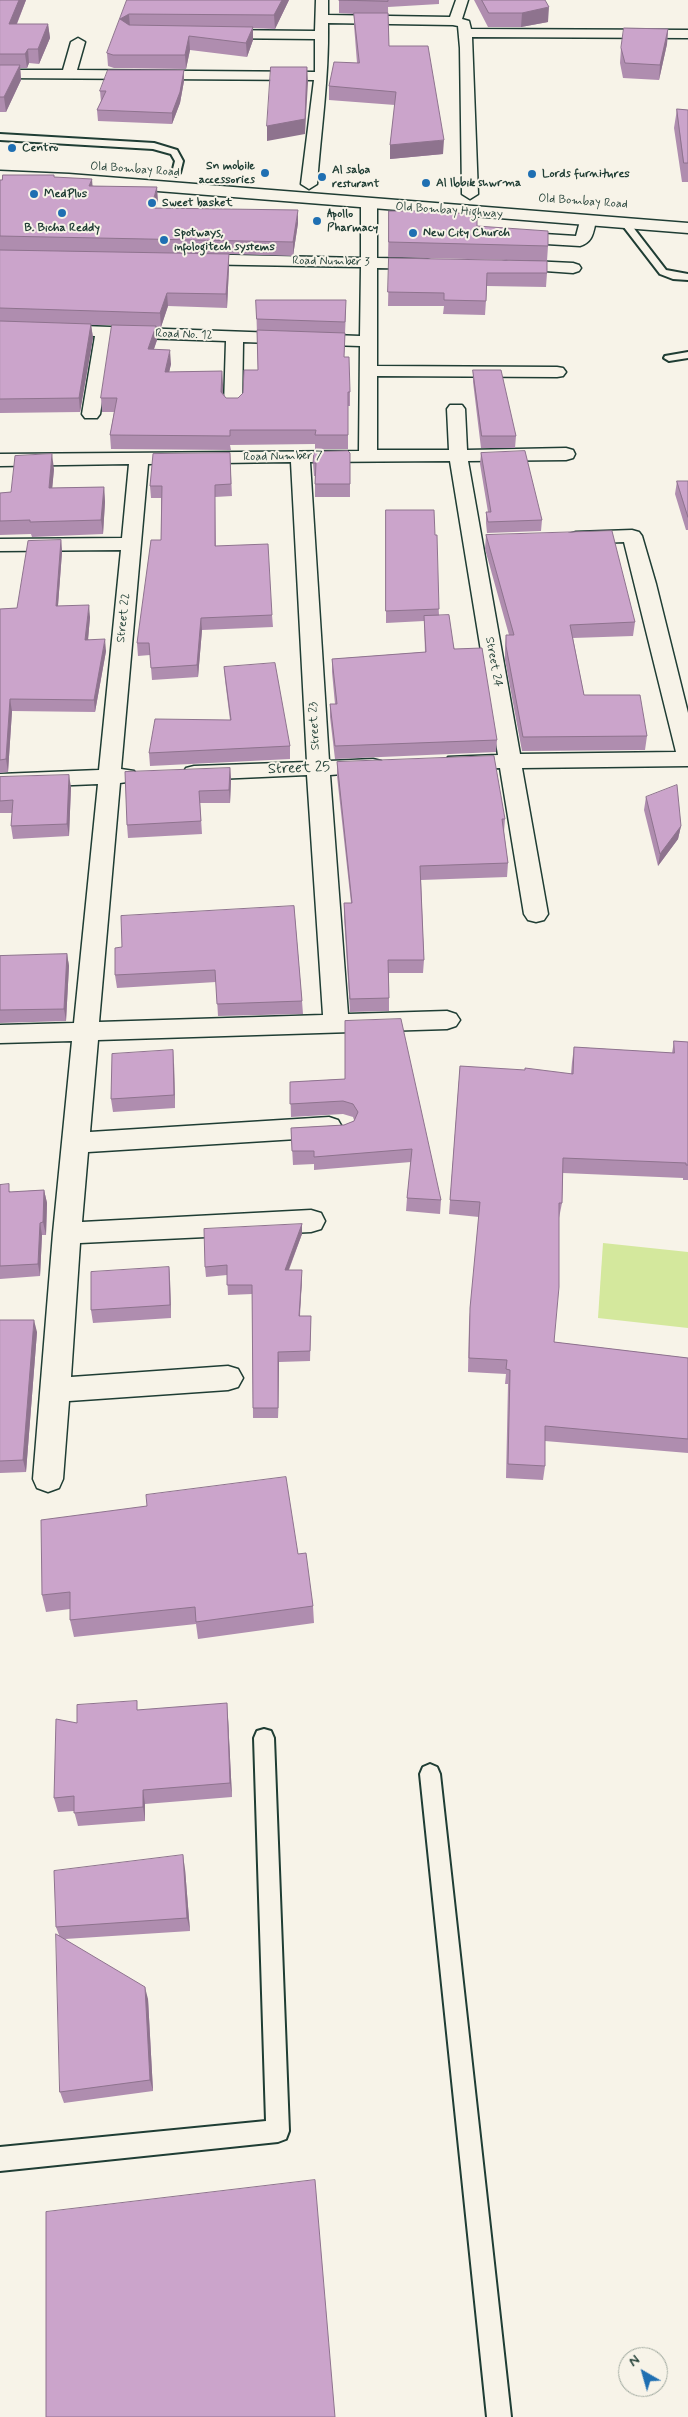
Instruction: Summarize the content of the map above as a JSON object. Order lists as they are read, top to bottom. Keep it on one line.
{"streets":{"street":["Old Bombay Road","Old Bombay Highway","Road Number 3","Road No. 12","Road Number 7","Street 22","Street 24","Street 23","Street 25"]},"crossings":[["Road Number 7","Street 22"],["Road Number 7","Street 24"],["Road Number 7","Street 23"],["Street 23","Street 25"]],"places":["Centro","Sn mobile accessories","Lords furnitures","Al saba resturant","Al lbbik shwrma","MedPlus","Sweet basket","B. Bicha Reddy","Apollo Pharmacy","New City Church","Spotways, infologitech systems"],"north":"top left"}
